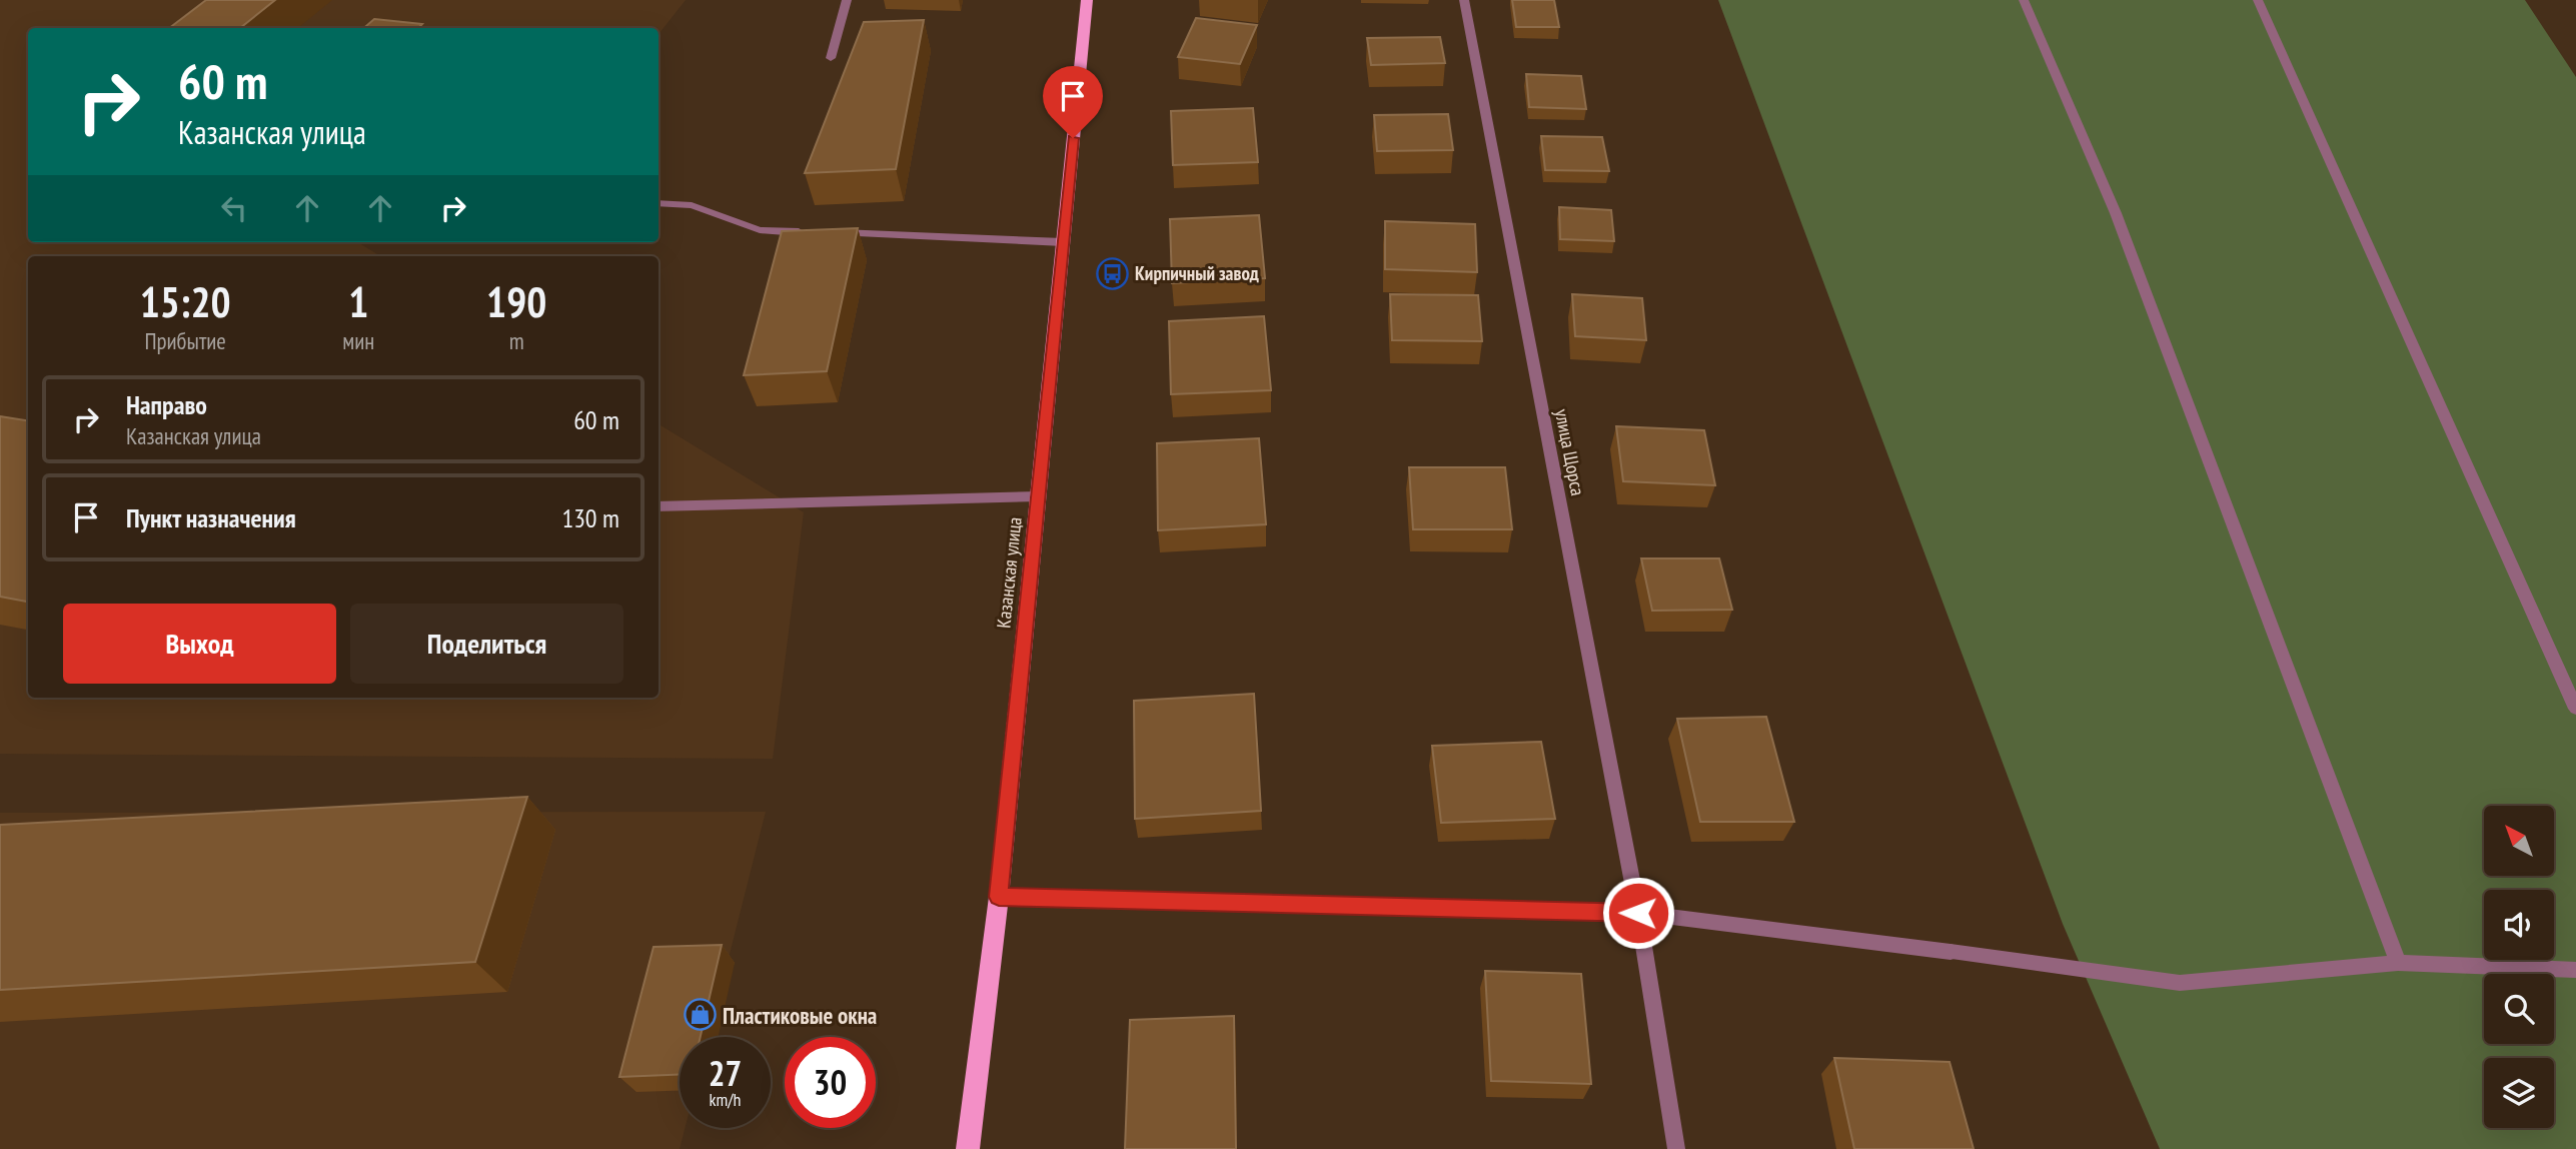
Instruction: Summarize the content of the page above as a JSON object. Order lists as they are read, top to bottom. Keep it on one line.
{"streets":{"main road":["Казанская улица"],"street":["улица Щорса"]},"places":{"bus stop":["Кирпичный завод"],"shop":["Пластиковые окна"]},"north":"top left","page":{"turn":["60 m","Казанская улица"],"eta":["15:20","Прибытие","1","мин","190","m"],"list":[{"name":"Направо","note":"Казанская улица","value":"60 m"},{"name":"Пункт назначения","value":"130 m"}],"buttons":["Выход","Поделиться"],"speed":"27 km/h","limit":"30"}}
